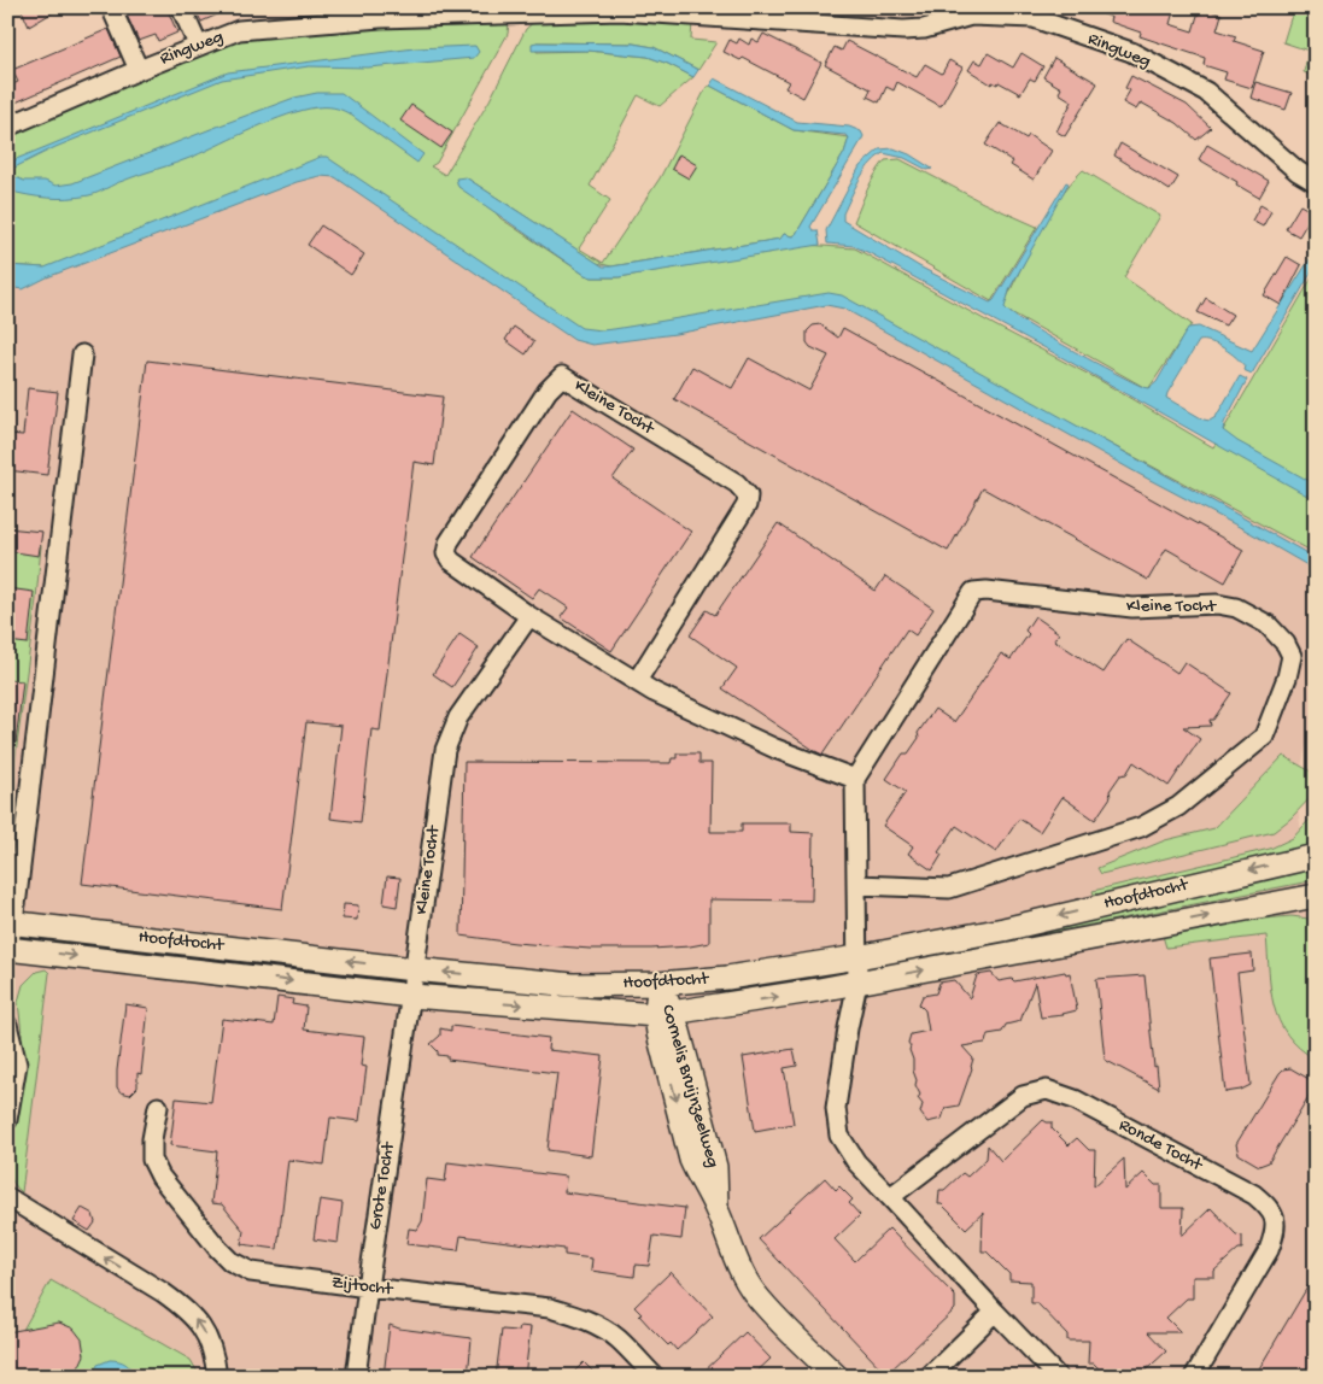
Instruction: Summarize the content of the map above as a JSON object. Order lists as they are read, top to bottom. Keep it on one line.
{"streets":{"main road":["Hoofdtocht","Cornelis Bruijnzeelweg"],"street":["Ringweg","Kleine Tocht","Ronde Tocht","Grote Tocht","Zijtocht"]},"crossings":[["Kleine Tocht","Hoofdtocht"],["Kleine Tocht","Grote Tocht"],["Hoofdtocht","Cornelis Bruijnzeelweg"],["Hoofdtocht","Grote Tocht"],["Grote Tocht","Zijtocht"]]}
